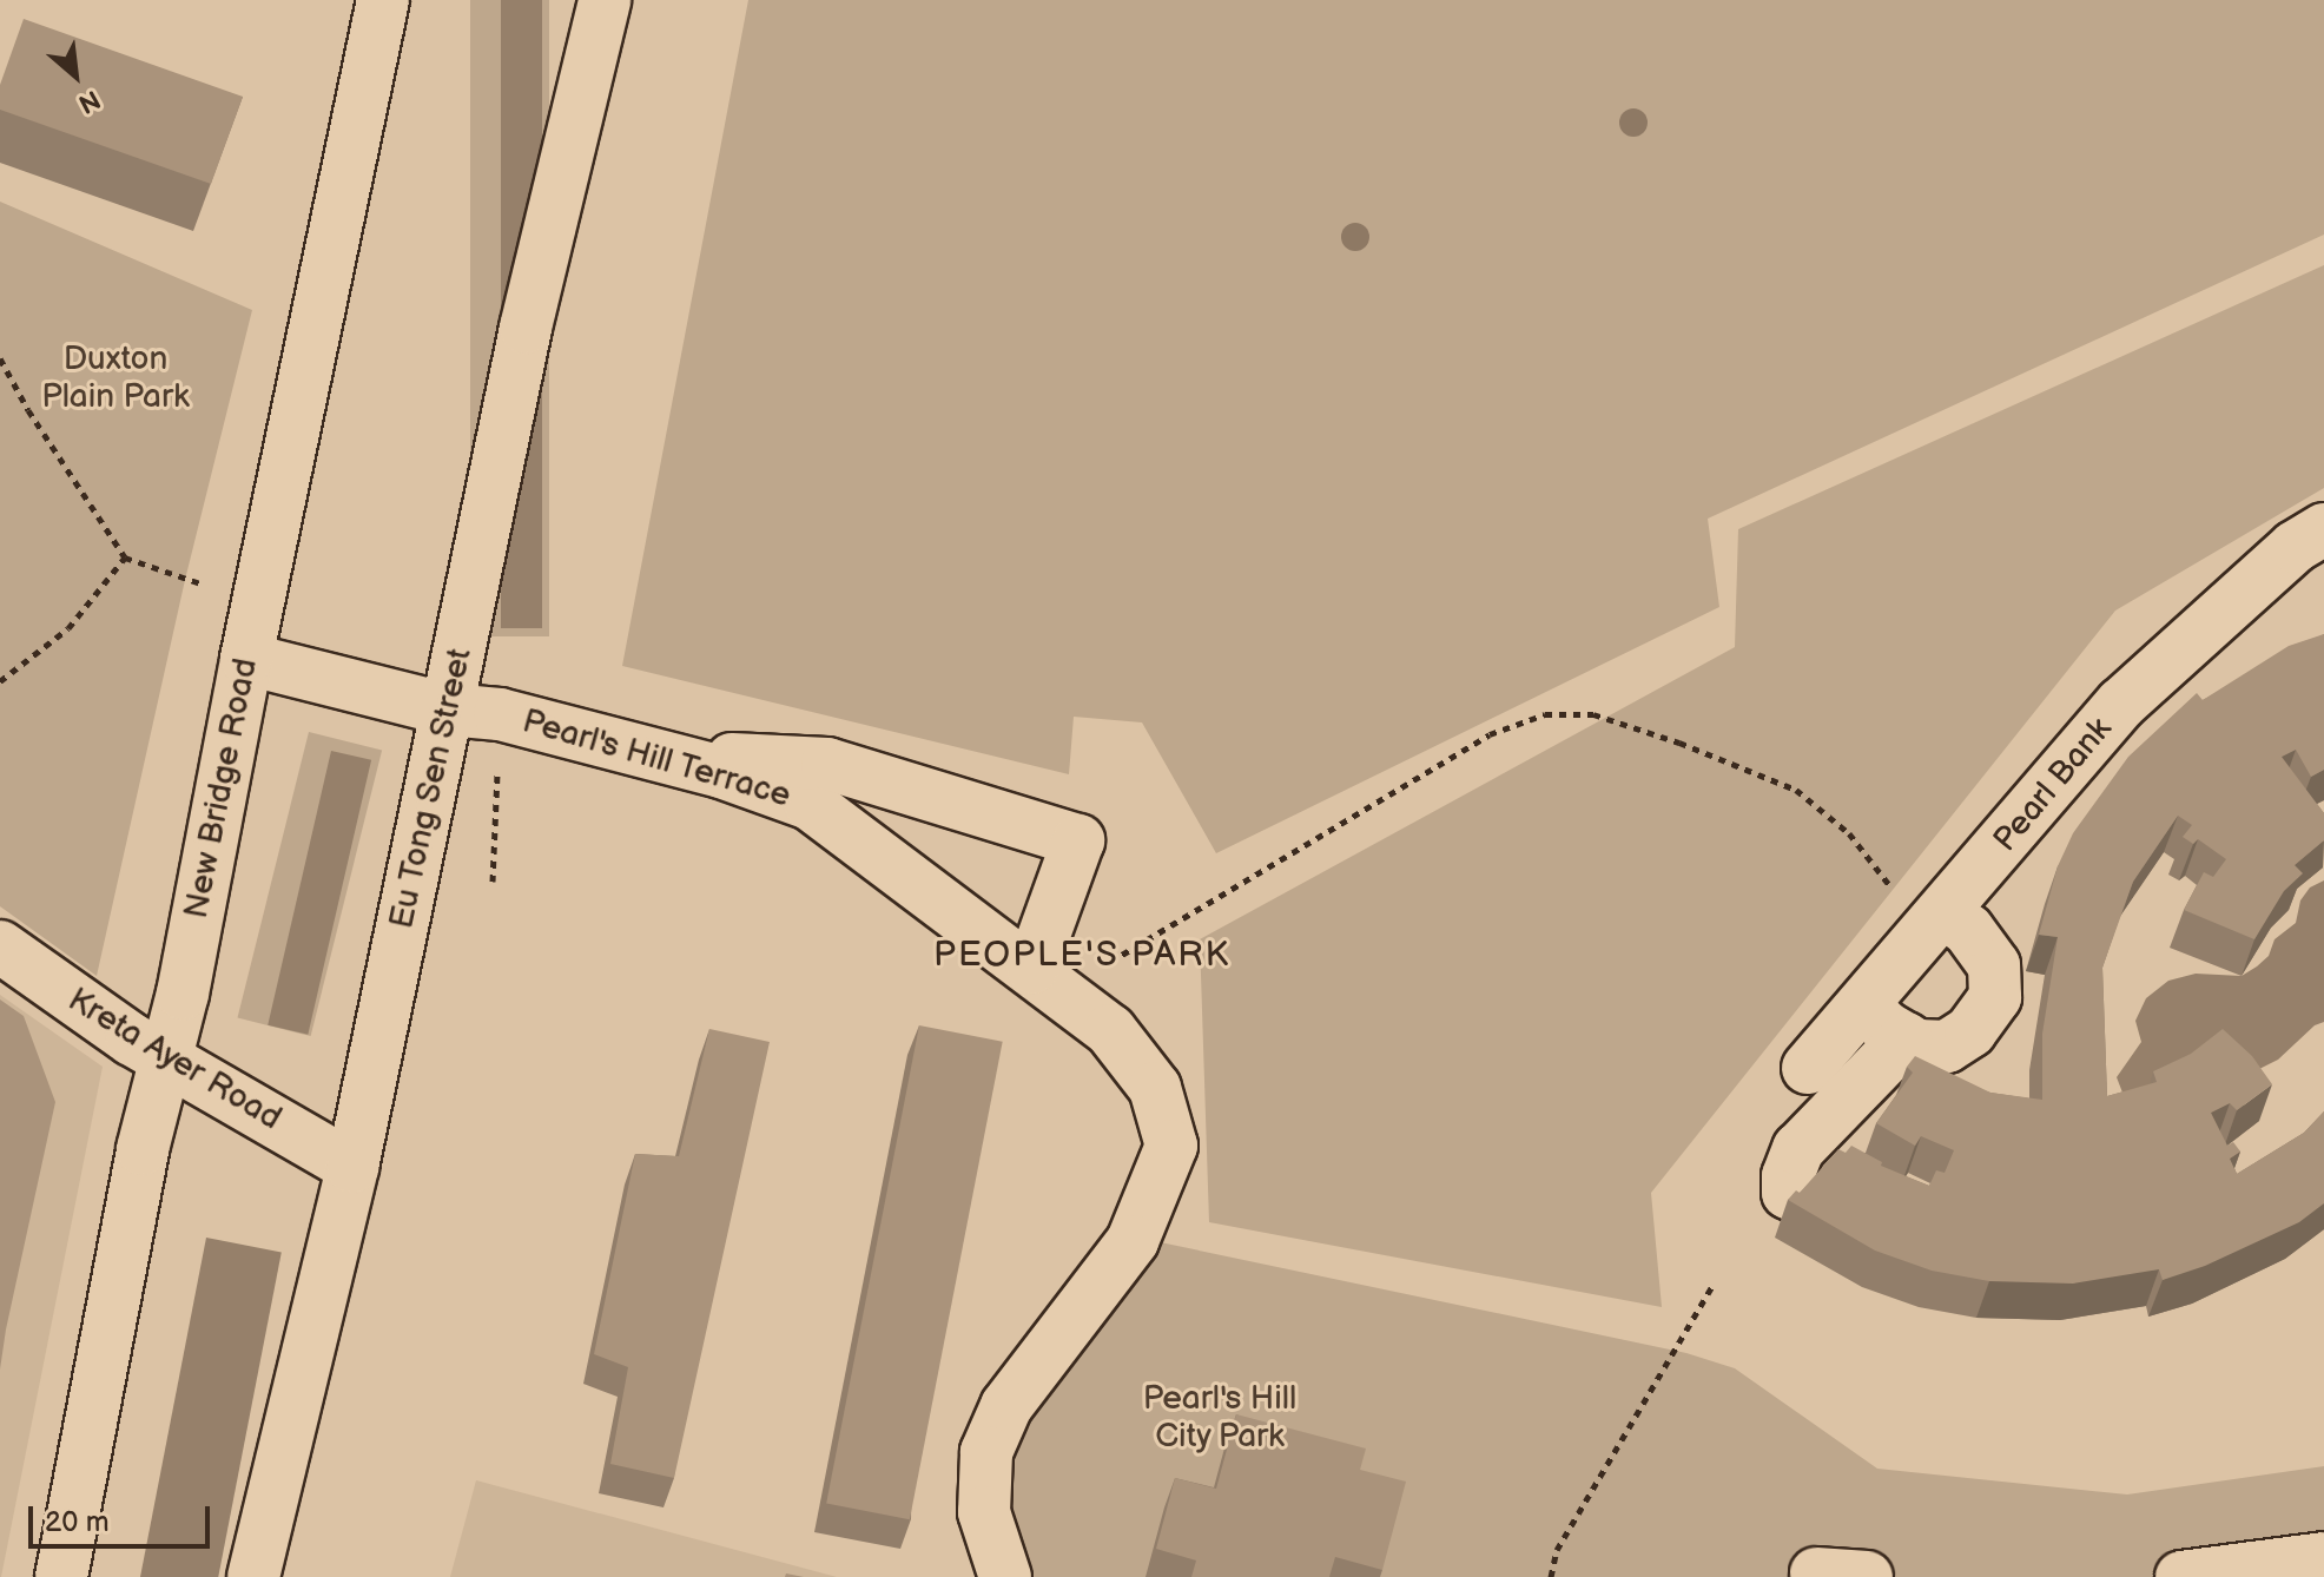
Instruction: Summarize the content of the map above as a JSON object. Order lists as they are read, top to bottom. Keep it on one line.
{"streets":{"main road":["Pearl's Hill Terrace","Pearl Bank","New Bridge Road","Eu Tong Sen Street","Kreta Ayer Road"]},"crossings":[["Pearl's Hill Terrace","New Bridge Road"],["Pearl's Hill Terrace","Eu Tong Sen Street"],["New Bridge Road","Kreta Ayer Road"],["Eu Tong Sen Street","Kreta Ayer Road"]],"districts":["PEOPLE'S PARK"],"parks":["Duxton Plain Park","Pearl's Hill City Park"],"scale_bar":"20 m","north":"bottom right"}
